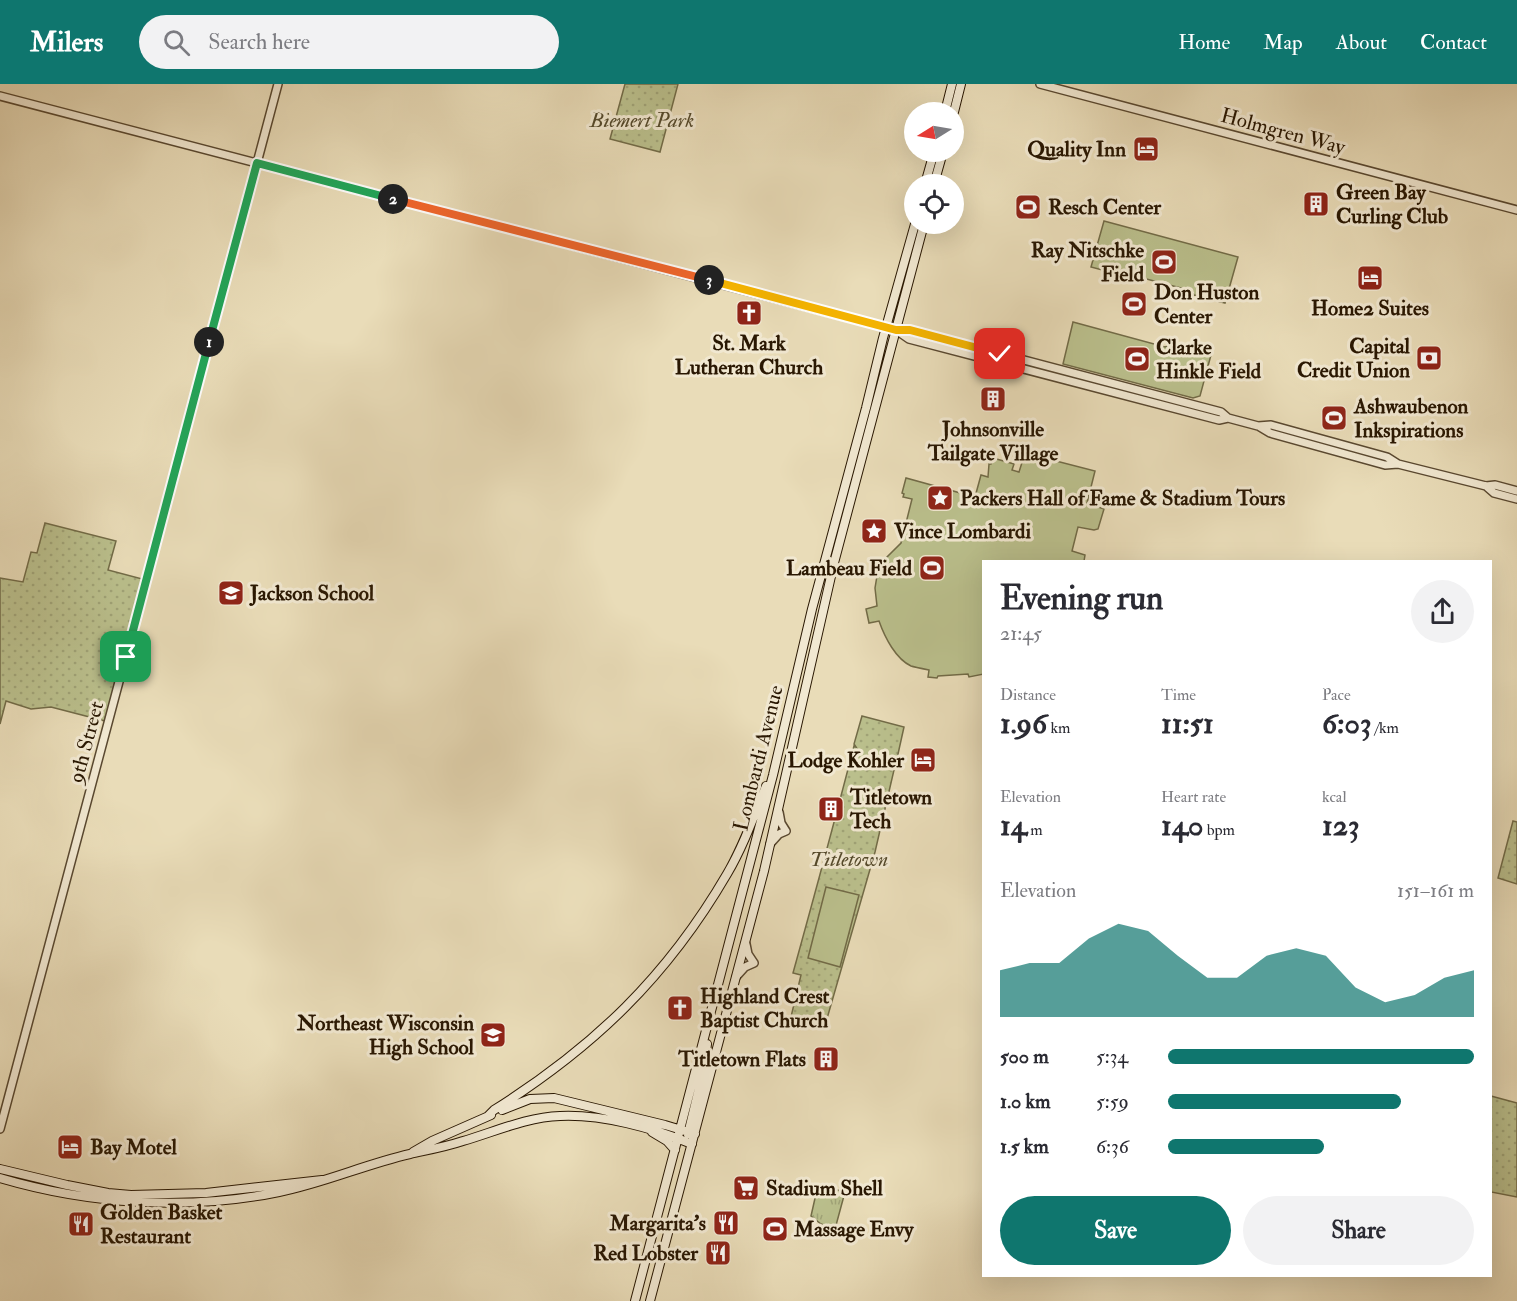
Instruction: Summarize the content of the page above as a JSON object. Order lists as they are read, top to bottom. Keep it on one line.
{"streets":{"main road":["Lombardi Avenue"],"street":["Holmgren Way","9th Street"]},"parks":["Biemert Park","Titletown"],"places":{"hotel":["Quality Inn","Home2 Suites","Lodge Kohler","Bay Motel"],"building":["Green Bay Curling Club","Johnsonville Tailgate Village","Titletown Tech","Titletown Flats"],"sports":["Resch Center","Ray Nitschke Field","Don Huston Center","Clarke Hinkle Field","Ashwaubenon Inkspirations","Lambeau Field","Massage Envy"],"church":["St. Mark Lutheran Church","Highland Crest Baptist Church"],"bank":["Capital Credit Union"],"place":["Packers Hall of Fame & Stadium Tours","Vince Lombardi"],"school or university":["Jackson School","Northeast Wisconsin High School"],"supermarket":["Stadium Shell"],"restaurant":["Margarita's","Golden Basket Restaurant","Red Lobster"]},"north":"left","page":{"header":"Milers","search":"Search here","nav":["Home","Map","About","Contact"],"pins":["2","3","1"],"heading":["Evening run","21:45"],"stats":[["Distance","1.96 km"],["Time","11:51"],["Pace","6:03 /km"],["Elevation","14 m"],["Heart rate","140 bpm"],["kcal","123"]],"chart":["Elevation","151–161 m"],"list":[{"name":"500 m","note":"5:34"},{"name":"1.0 km","note":"5:59"},{"name":"1.5 km","note":"6:36"}],"buttons":["Save","Share"]}}
